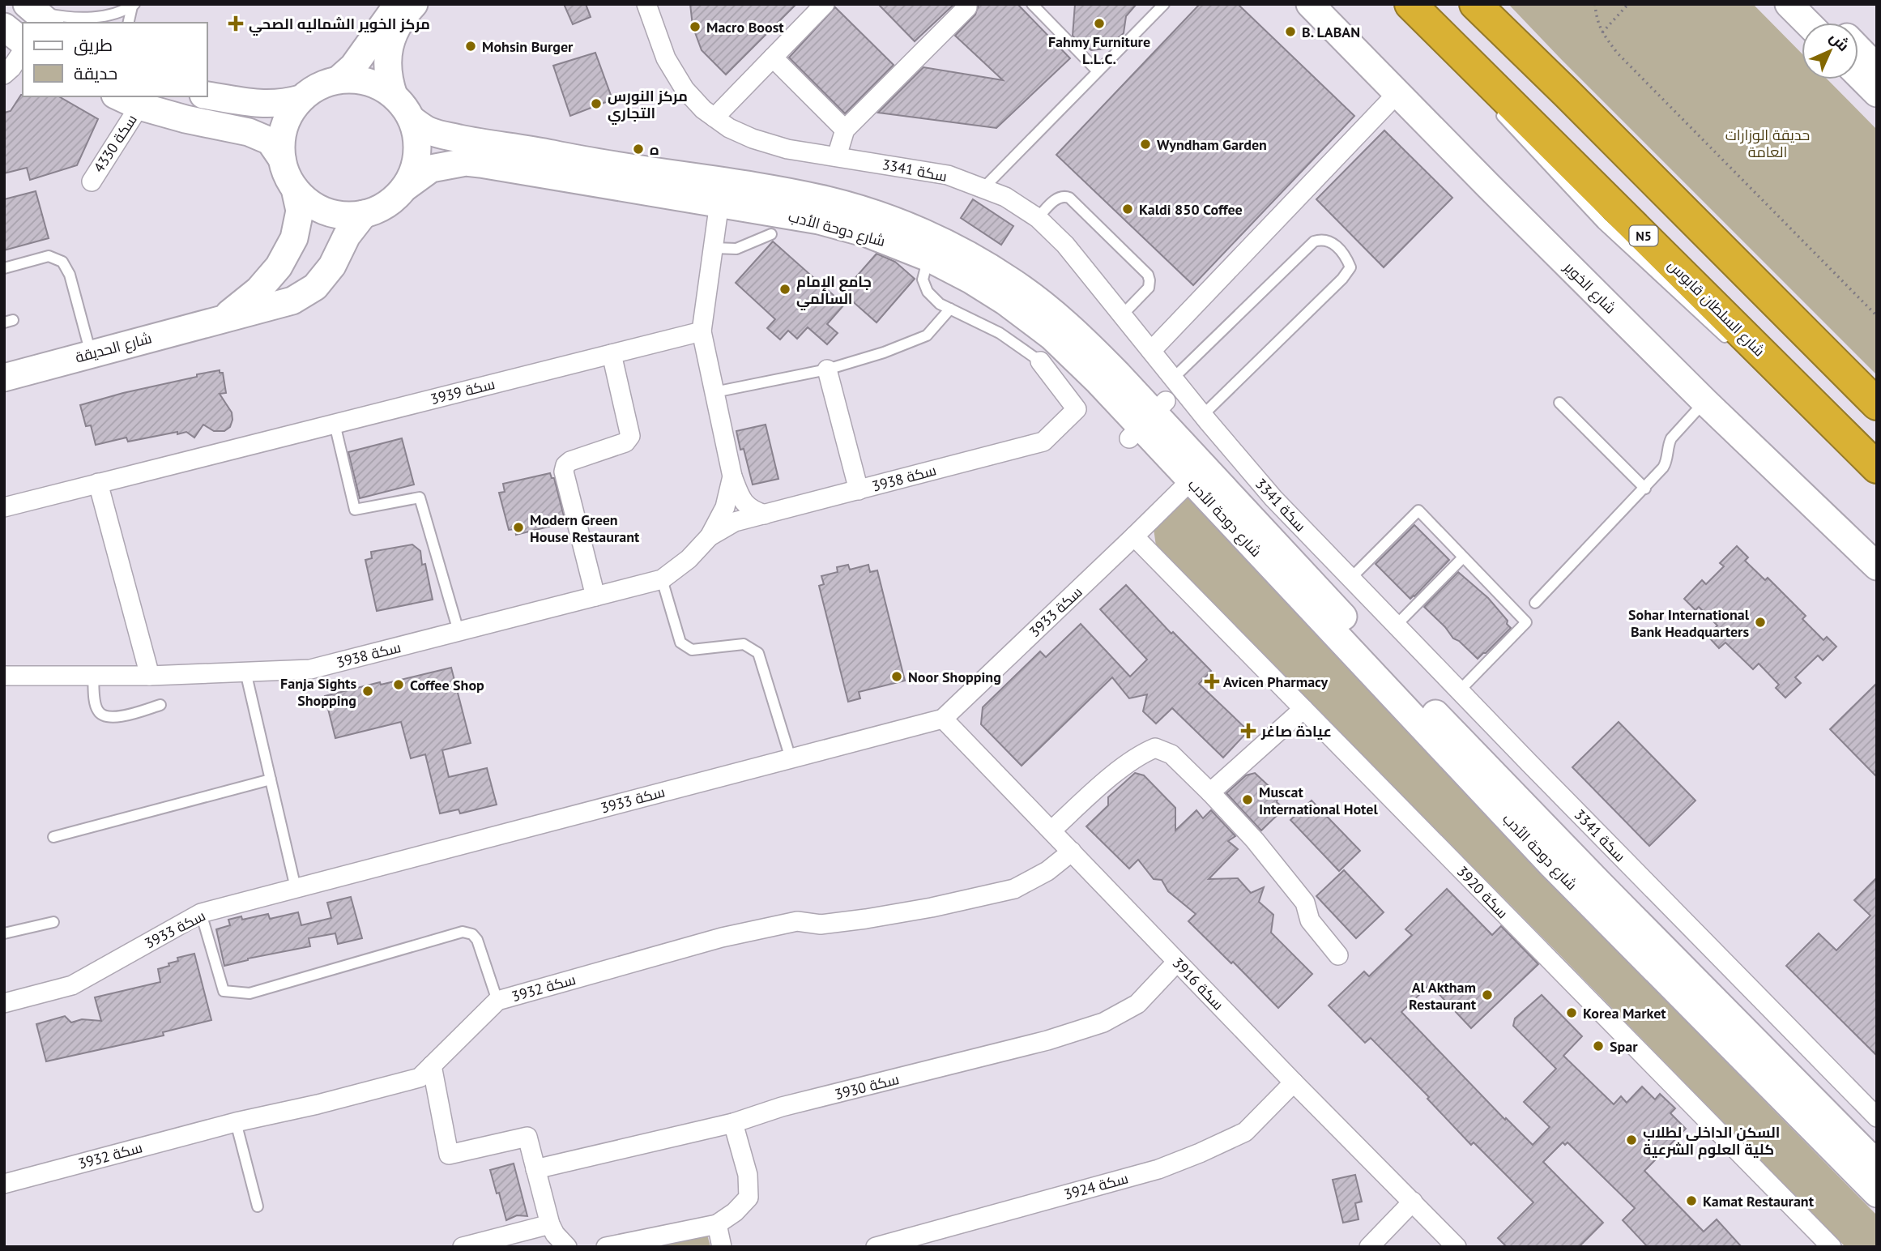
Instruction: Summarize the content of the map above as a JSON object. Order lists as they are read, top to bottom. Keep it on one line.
{"streets":{"highway":["N5","شارع السلطان قابوس"],"main road":["شارع دوحة الأدب","شارع الخوير","شارع الحديقة"],"street":["سكة 4330","سكة 3341","سكة 3939","سكة 3938","سكة 3933","سكة 3920","سكة 3916","سكة 3932","سكة 3930","سكة 3924"]},"crossings":[["شارع دوحة الأدب","شارع الحديقة"],["شارع دوحة الأدب","سكة 3933"],["سكة 3939","سكة 3938"],["سكة 3933","سكة 3920"],["سكة 3933","سكة 3916"],["سكة 3916","سكة 3932"],["سكة 3916","سكة 3930"],["سكة 3916","سكة 3924"]],"parks":["حديقة الوزارات العامة"],"places":{"health":["مركز الخوير الشماليه الصحي","Avicen Pharmacy","عيادة صاغر"],"other":["Fahmy Furniture L.L.C.","Macro Boost","B. LABAN","Mohsin Burger","مركز النورس التجاري","Wyndham Garden","ه","Kaldi 850 Coffee","جامع الإمام السالمي","Modern Green House Restaurant","Sohar International Bank Headquarters","Noor Shopping","Coffee Shop","Fanja Sights Shopping","Muscat International Hotel","Al Aktham Restaurant","Korea Market","Spar","السكن الداخلي لطلاب كلية العلوم الشرعية","Kamat Restaurant"]},"legend":["طريق","حديقة"],"north":"top right"}
